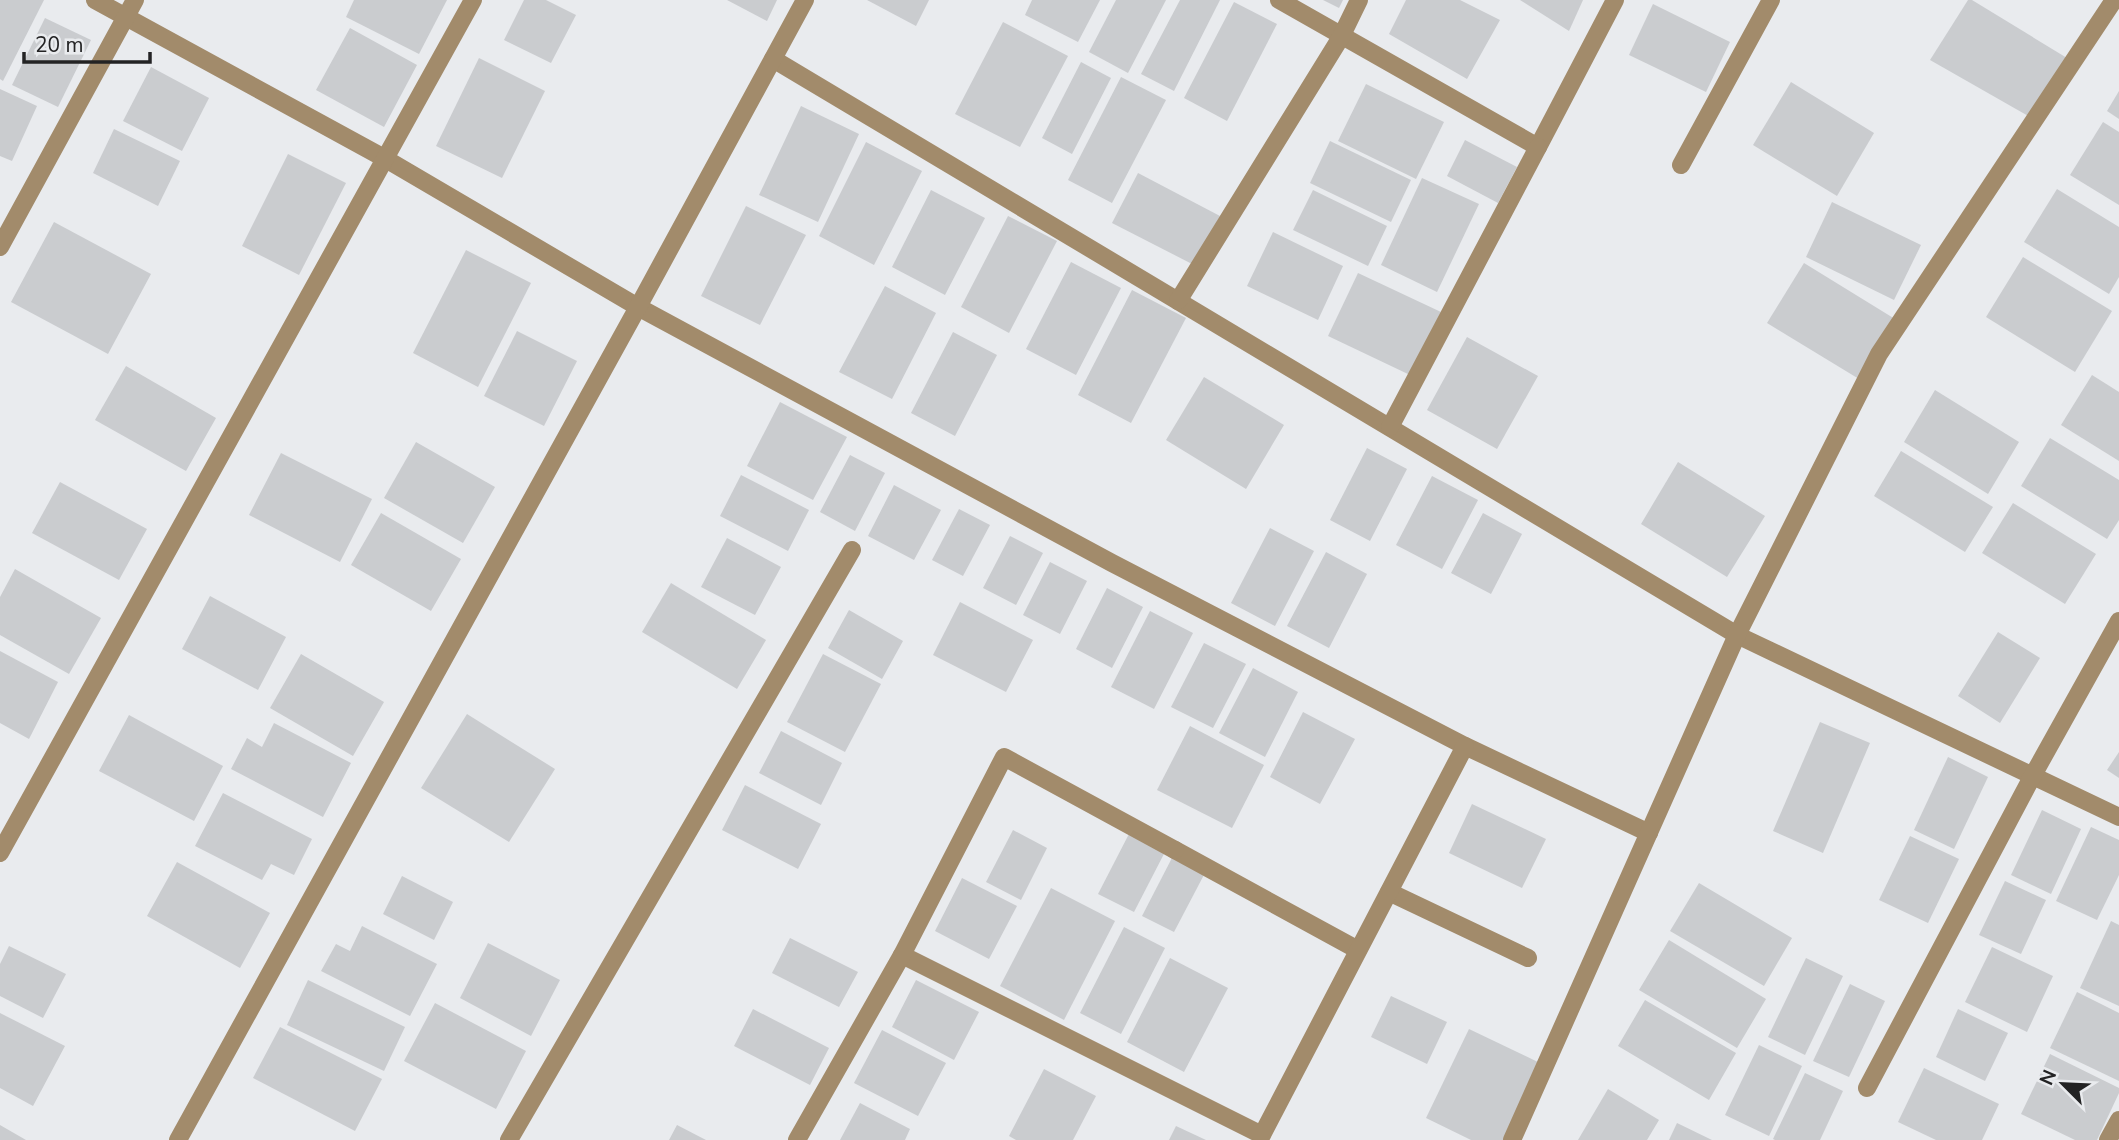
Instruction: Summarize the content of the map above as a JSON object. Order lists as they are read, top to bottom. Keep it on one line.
{"scale_bar":"20 m","north":"top left"}
